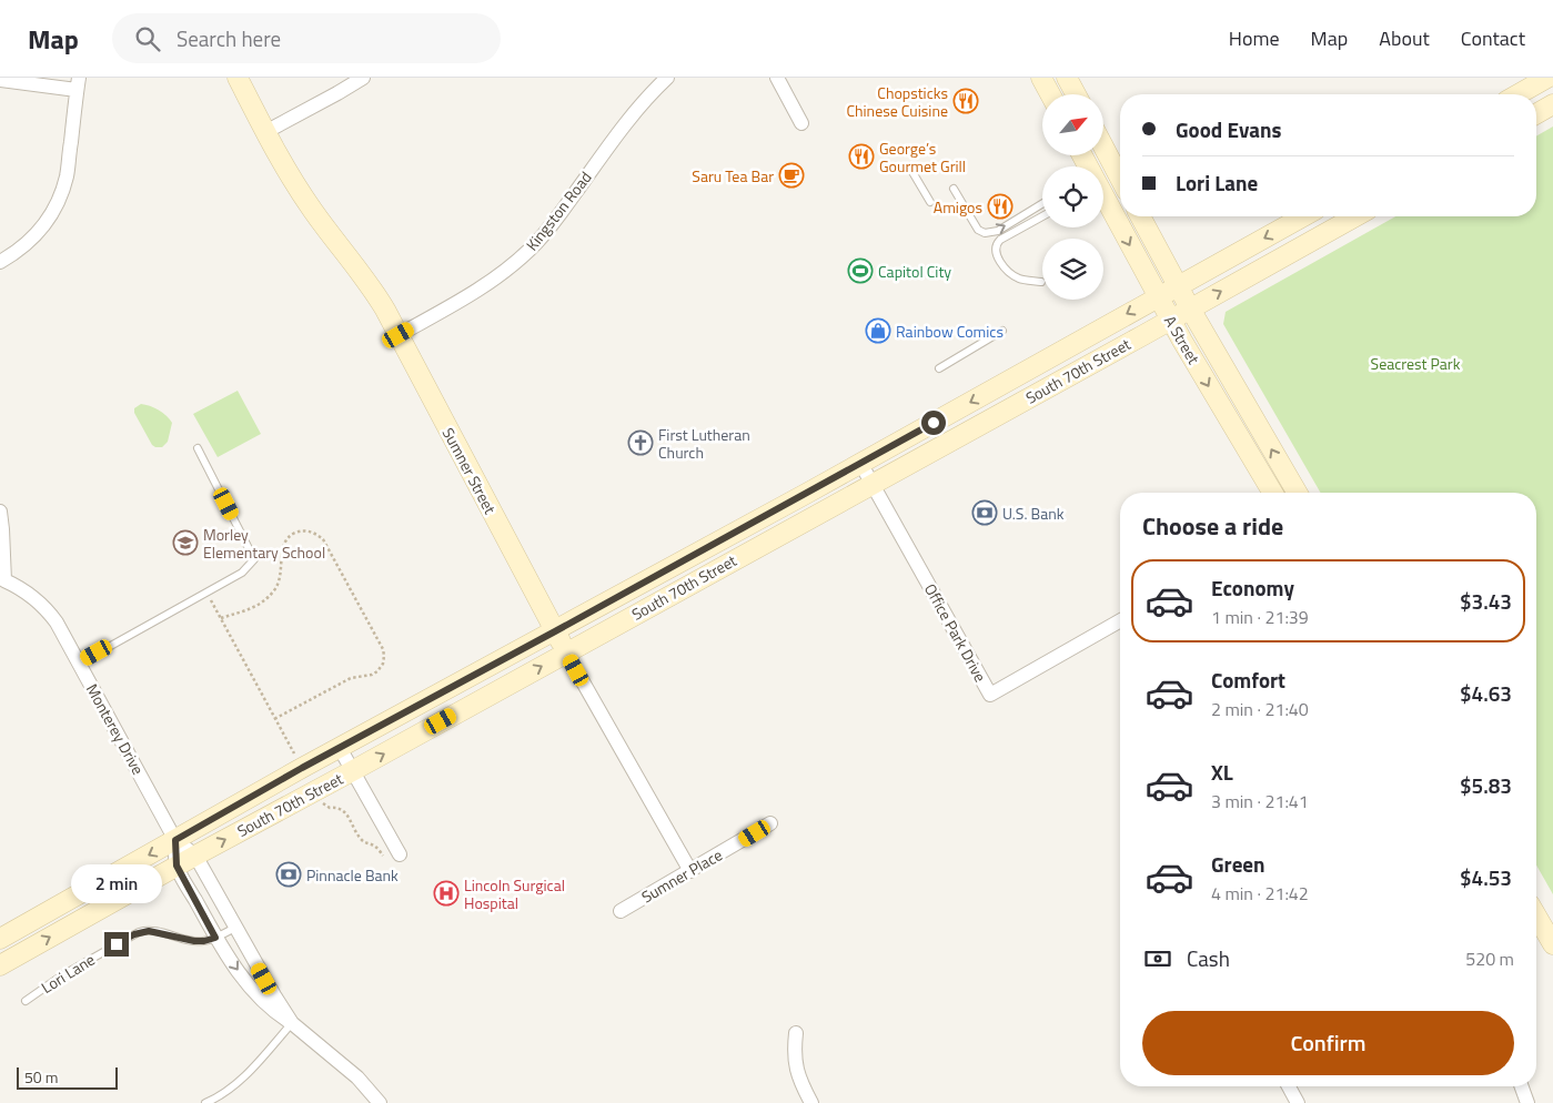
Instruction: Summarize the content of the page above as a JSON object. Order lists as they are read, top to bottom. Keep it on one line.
{"streets":{"main road":["A Street","South 70th Street","Sumner Street"],"street":["Kingston Road","Office Park Drive","Monterey Drive","Sumner Place"],"lane":["Lori Lane"]},"crossings":[["Kingston Road","Sumner Street"],["A Street","South 70th Street"],["South 70th Street","Sumner Street"],["South 70th Street","Office Park Drive"],["South 70th Street","Monterey Drive"],["Sumner Street","Sumner Place"]],"parks":["Seacrest Park"],"places":{"restaurant":["Chopsticks Chinese Cuisine","George’s Gourmet Grill","Amigos"],"cafe":["Saru Tea Bar"],"sports":["Capitol City"],"shop":["Rainbow Comics"],"church":["First Lutheran Church"],"bank":["U.S. Bank","Pinnacle Bank"],"school or university":["Morley Elementary School"],"hospital":["Lincoln Surgical Hospital"]},"scale_bar":"50 m","north":"top right","page":{"header":"Map","search":"Search here","nav":["Home","Map","About","Contact"],"banner":["Good Evans","Lori Lane"],"heading":"Choose a ride","list":[{"name":"Economy","note":"1 min · 21:39","value":"$3.43"},{"name":"Comfort","note":"2 min · 21:40","value":"$4.63"},{"name":"XL","note":"3 min · 21:41","value":"$5.83"},{"name":"Green","note":"4 min · 21:42","value":"$4.53"}],"bubble":"2 min","pay":["Cash","520 m"],"buttons":"Confirm","scale":"50 m"}}
